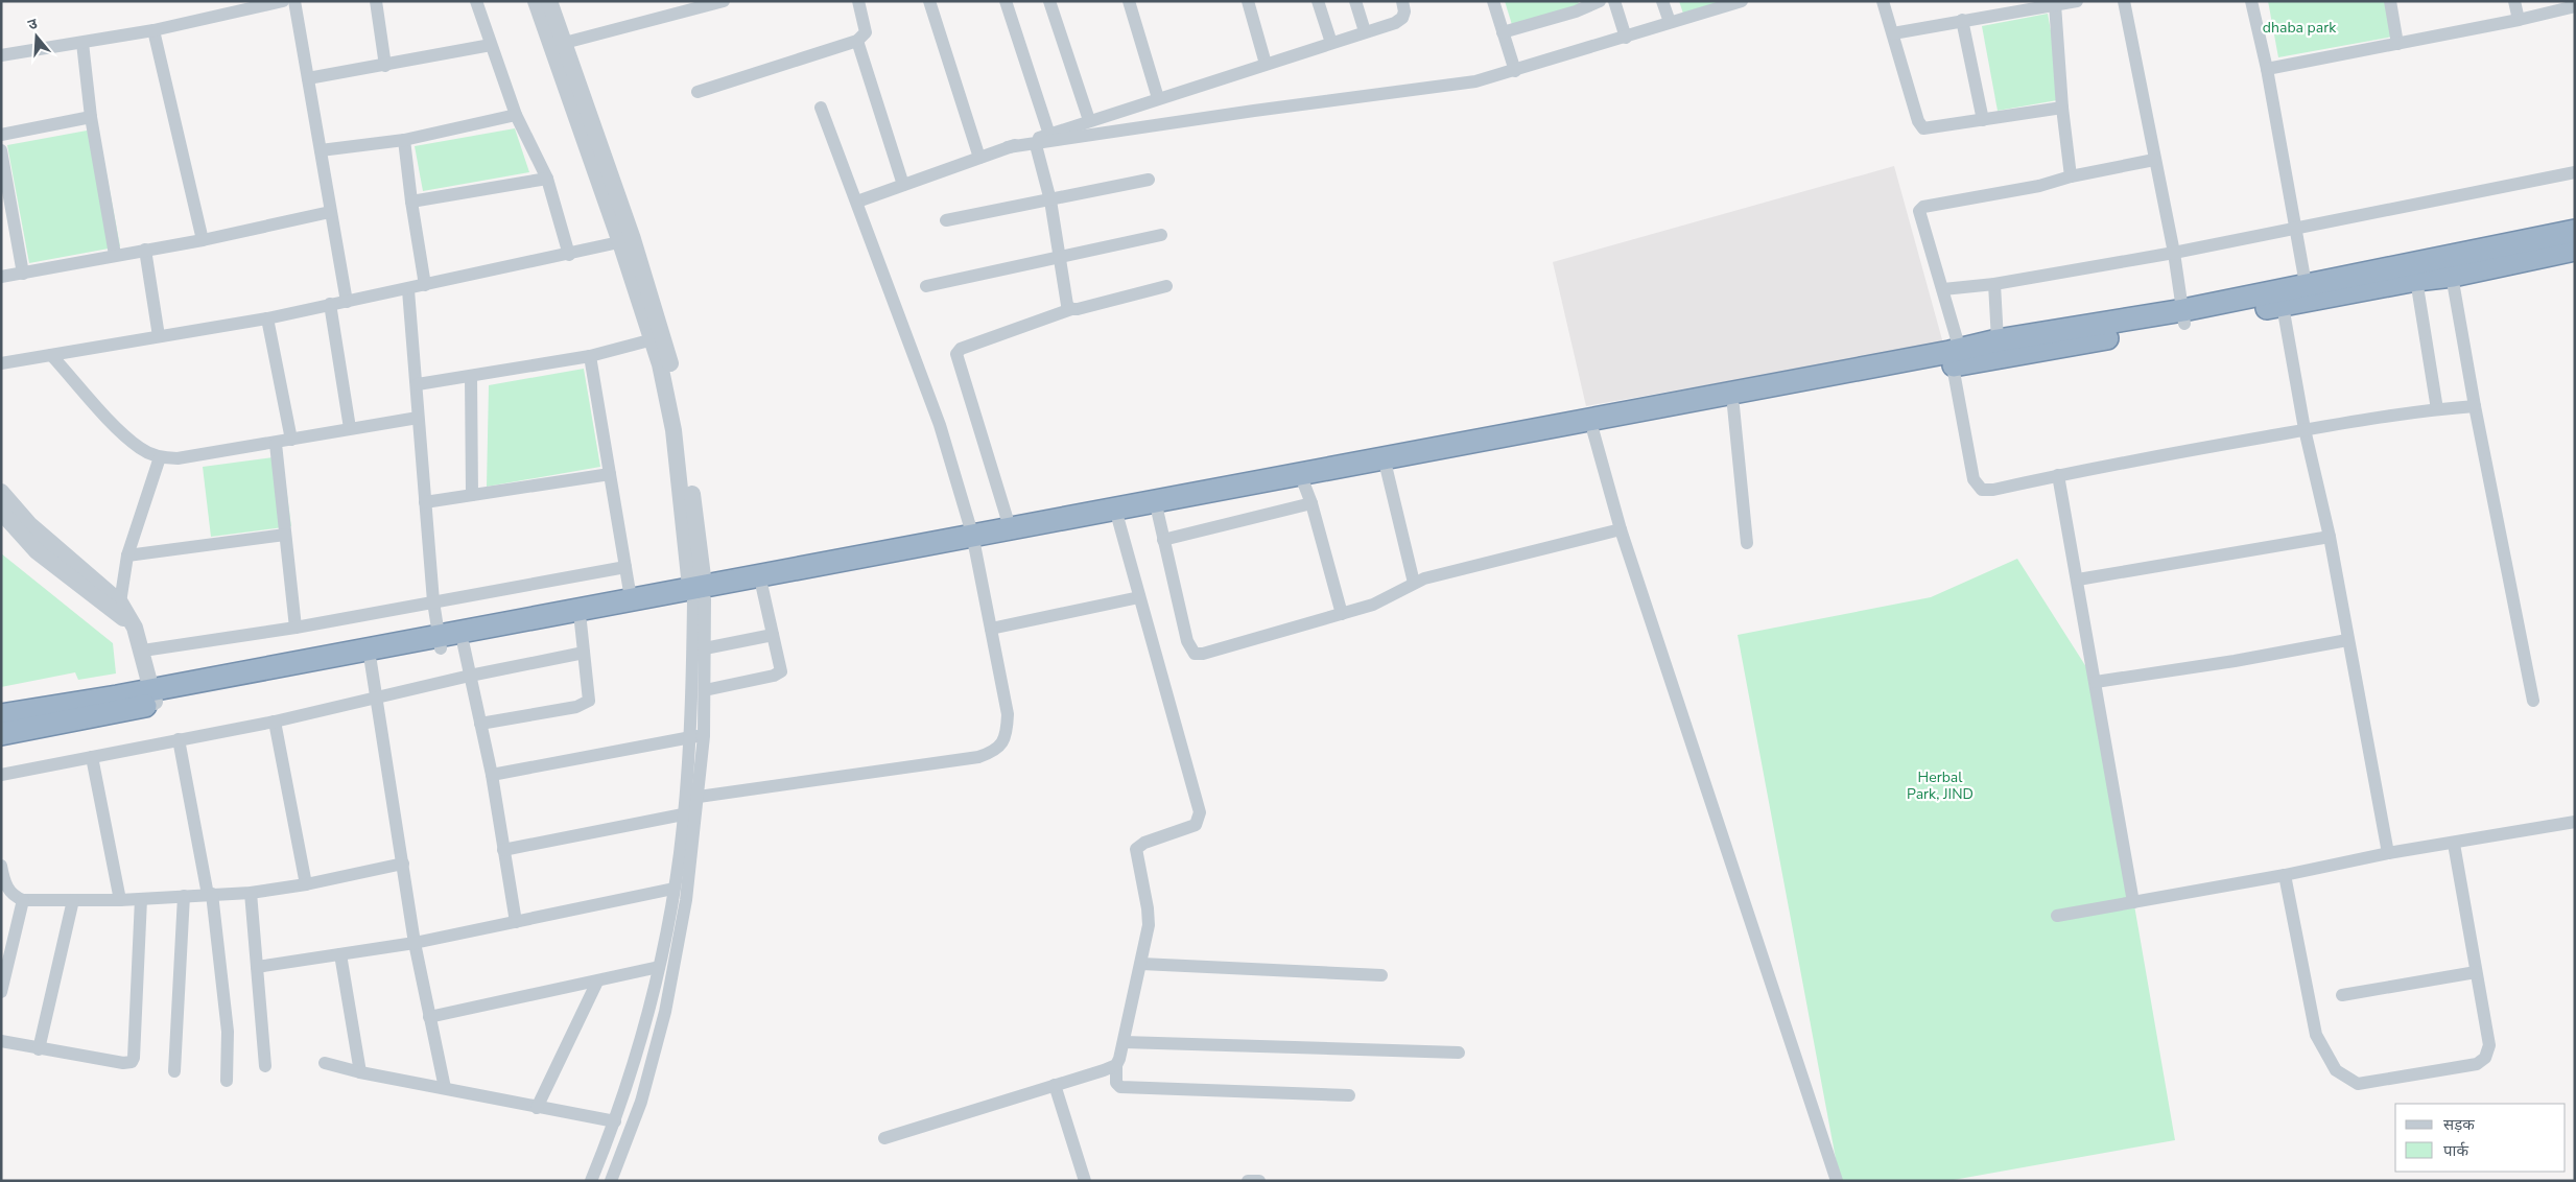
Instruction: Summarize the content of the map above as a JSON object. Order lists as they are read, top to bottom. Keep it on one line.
{"parks":["dhaba park","Herbal Park, JIND"],"legend":["सड़क","पार्क"],"north":"top"}
